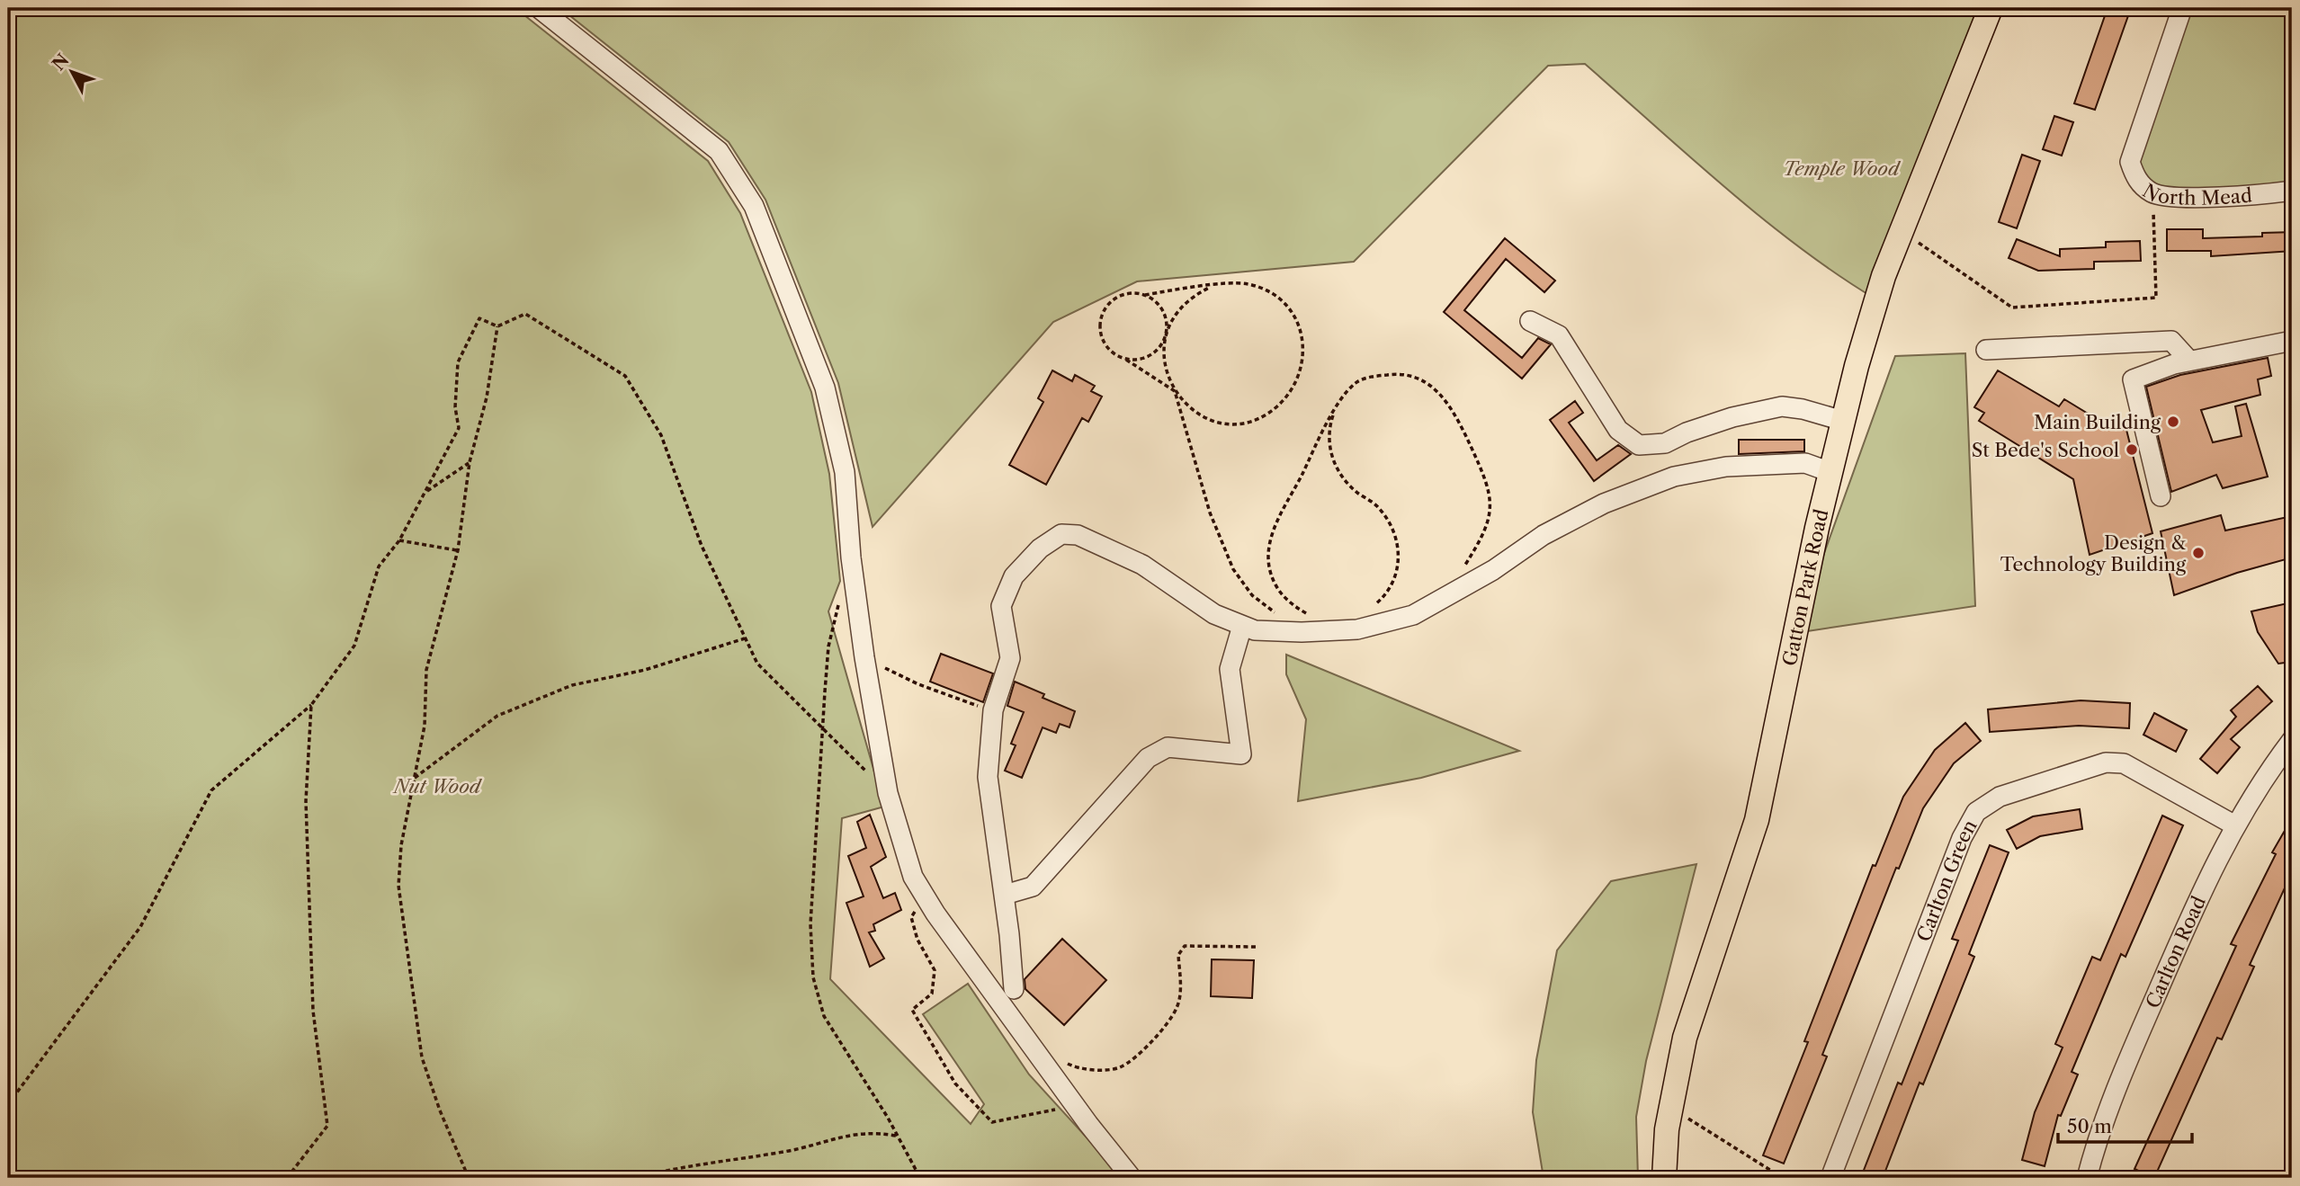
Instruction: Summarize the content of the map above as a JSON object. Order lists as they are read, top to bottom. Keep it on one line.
{"streets":{"main road":["Gatton Park Road"],"street":["North Mead","Carlton Green","Carlton Road"]},"crossings":[["Carlton Green","Carlton Road"]],"parks":["Temple Wood","Nut Wood"],"places":["Main Building","St Bede's School","Design & Technology Building"],"scale_bar":"50 m","north":"top left"}
